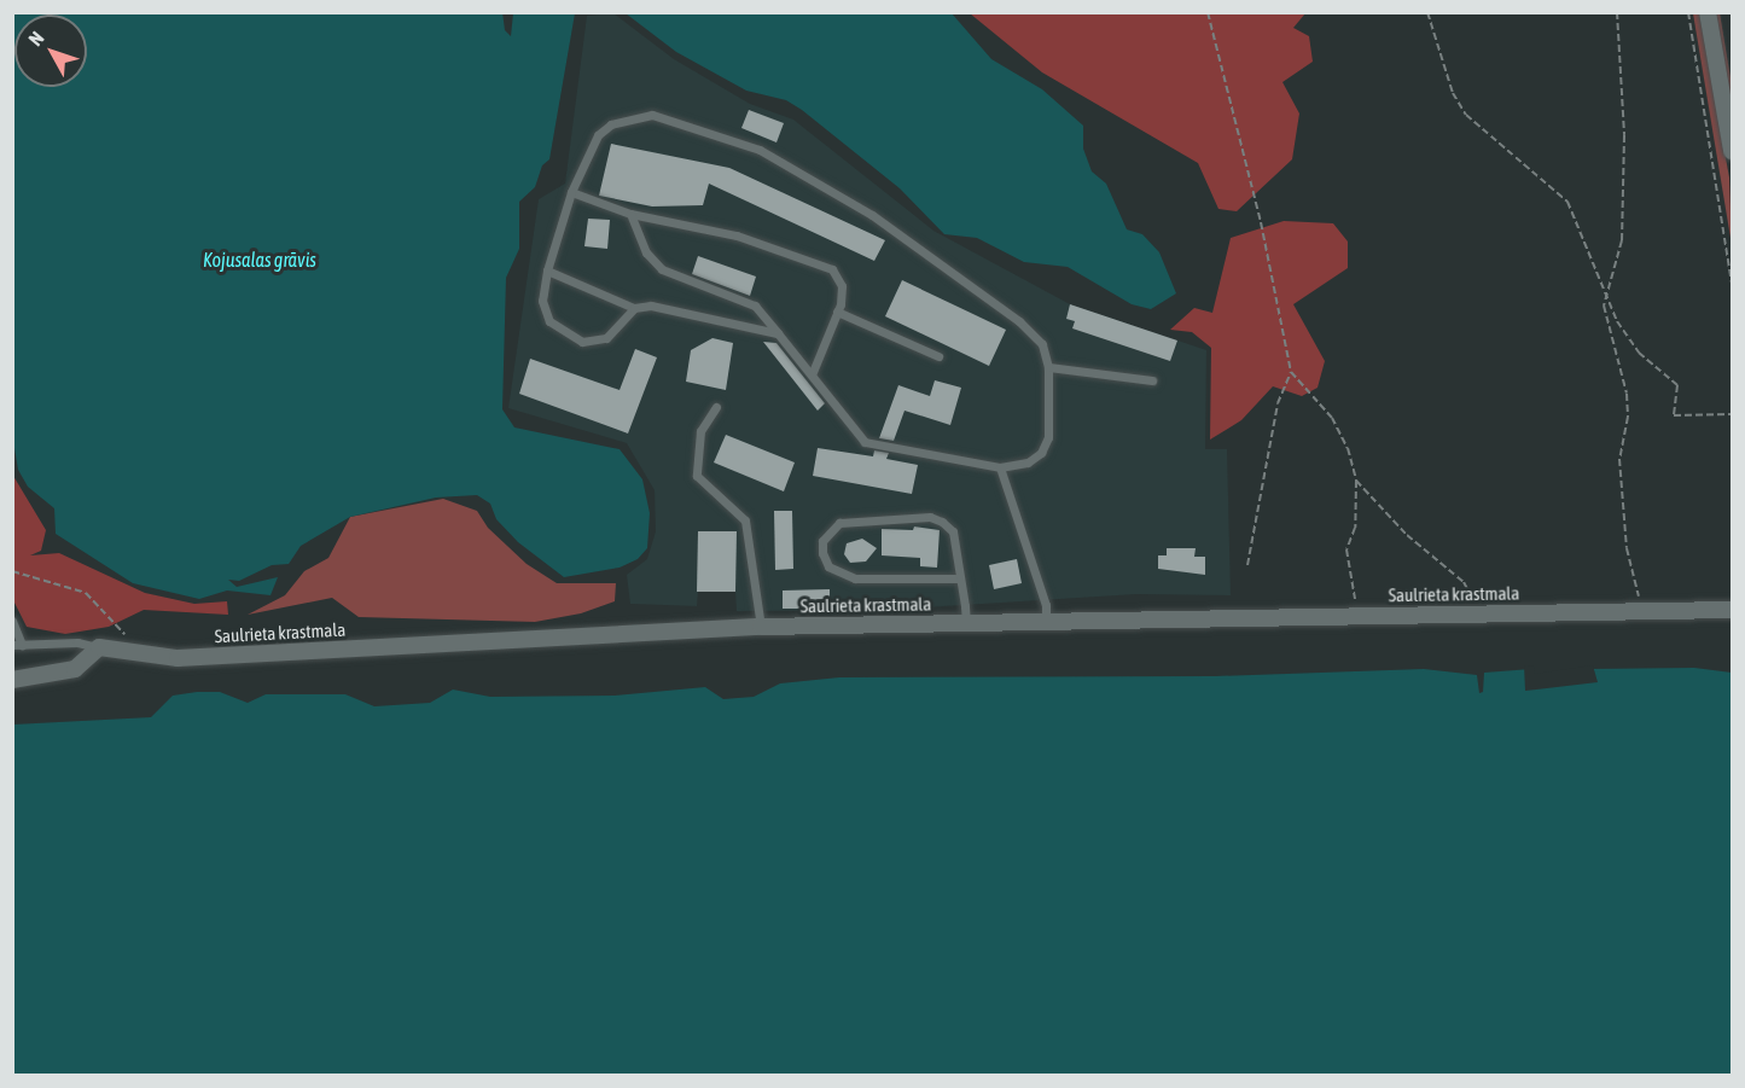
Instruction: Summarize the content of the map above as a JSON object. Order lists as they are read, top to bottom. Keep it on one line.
{"streets":{"street":["Saulrieta krastmala"]},"water":["Kojusalas grāvis"],"north":"top left"}
